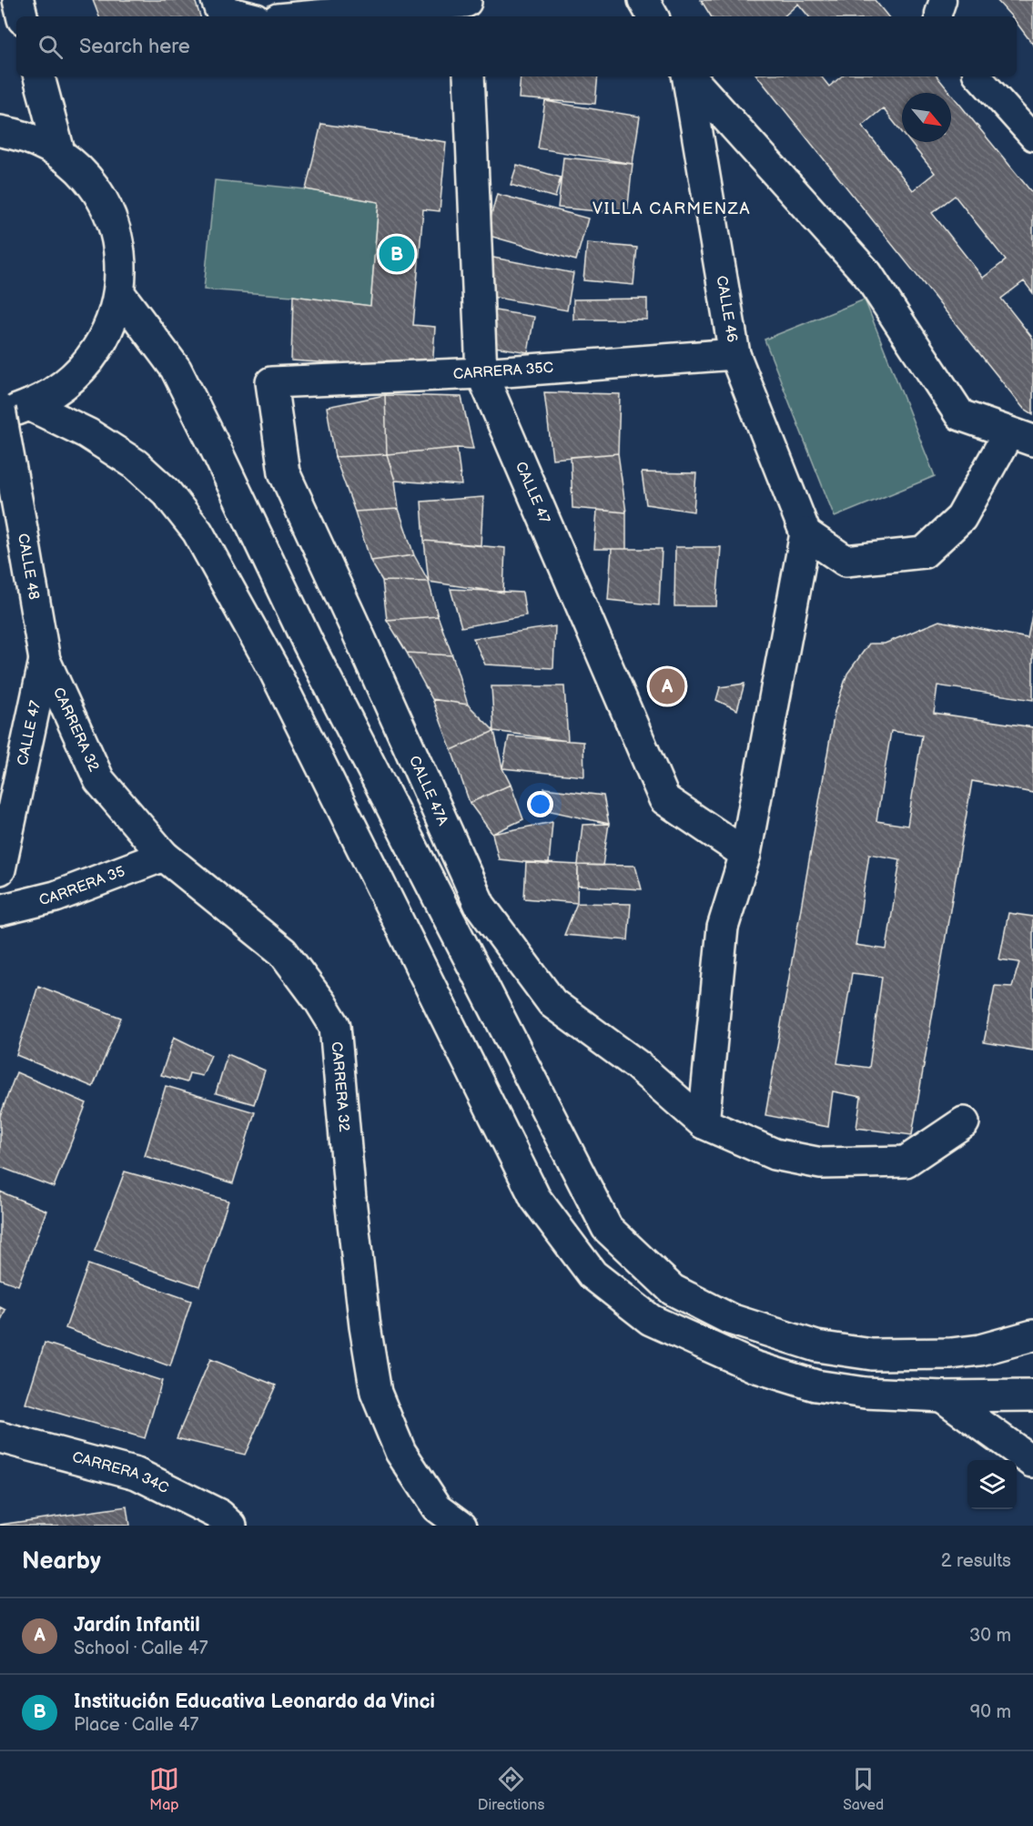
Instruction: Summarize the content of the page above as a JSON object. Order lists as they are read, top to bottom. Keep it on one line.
{"streets":{"main road":["CALLE 46","CARRERA 35C","CALLE 47","CALLE 48","CARRERA 32","CALLE 47A","CARRERA 35","CARRERA 34C"]},"crossings":[["CALLE 46","CARRERA 35C"],["CARRERA 35C","CALLE 47"],["CARRERA 35C","CALLE 47A"],["CALLE 47","CALLE 48"],["CALLE 47","CARRERA 32"],["CALLE 48","CARRERA 32"],["CARRERA 32","CARRERA 35"]],"districts":["VILLA CARMENZA"],"north":"bottom right","page":{"search":"Search here","pins":["B","A"],"heading":["Nearby","2 results"],"list":[{"mark":"A","name":"Jardín Infantil","note":"School · Calle 47","value":"30 m"},{"mark":"B","name":"Institución Educativa Leonardo da Vinci","note":"Place · Calle 47","value":"90 m"}],"nav":["Map","Directions","Saved"]}}
